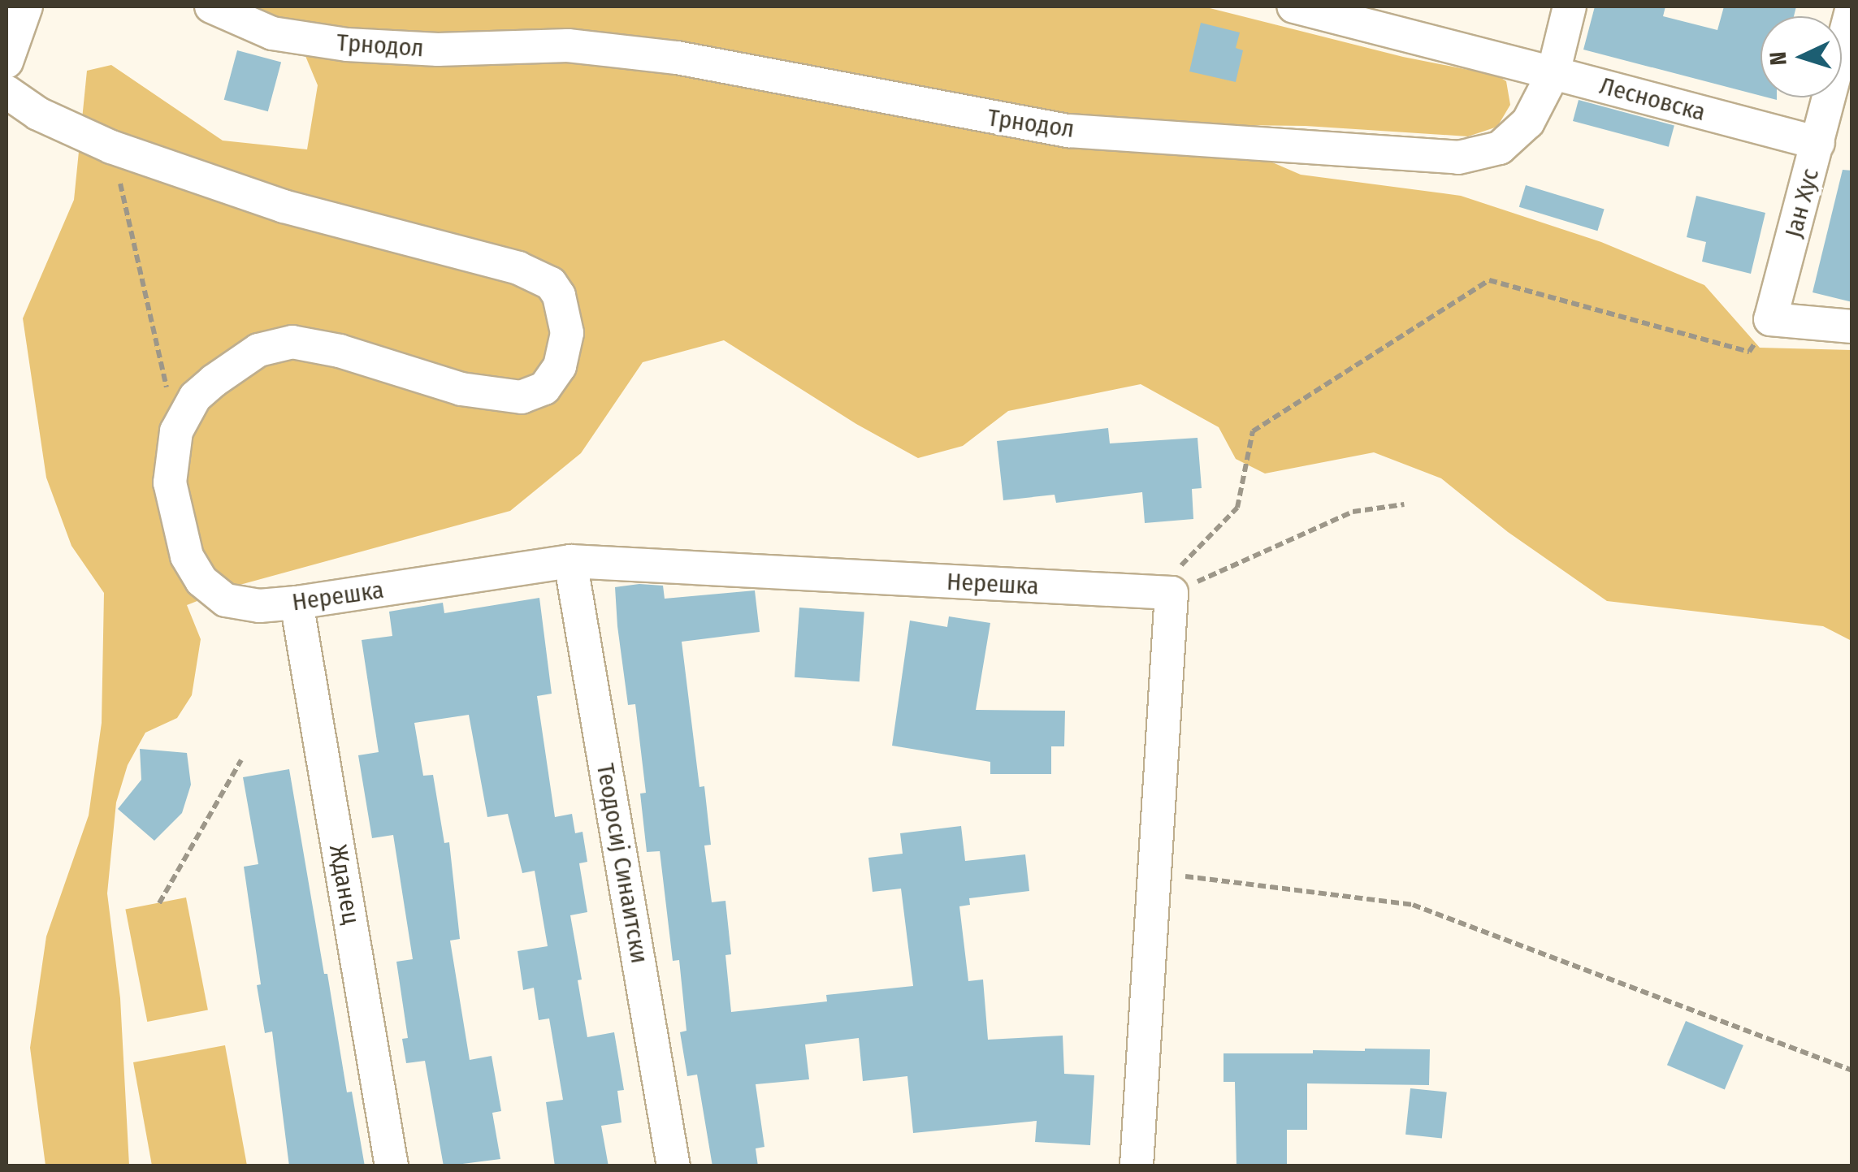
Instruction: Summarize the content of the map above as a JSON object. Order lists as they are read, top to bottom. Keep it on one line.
{"streets":{"street":["Трнодол","Лесновска","Јан Хус","Нерешка","Теодосиј Синаитски","Жданец"]},"crossings":[["Трнодол","Лесновска"],["Лесновска","Јан Хус"],["Нерешка","Теодосиј Синаитски"],["Нерешка","Жданец"]],"north":"left"}
